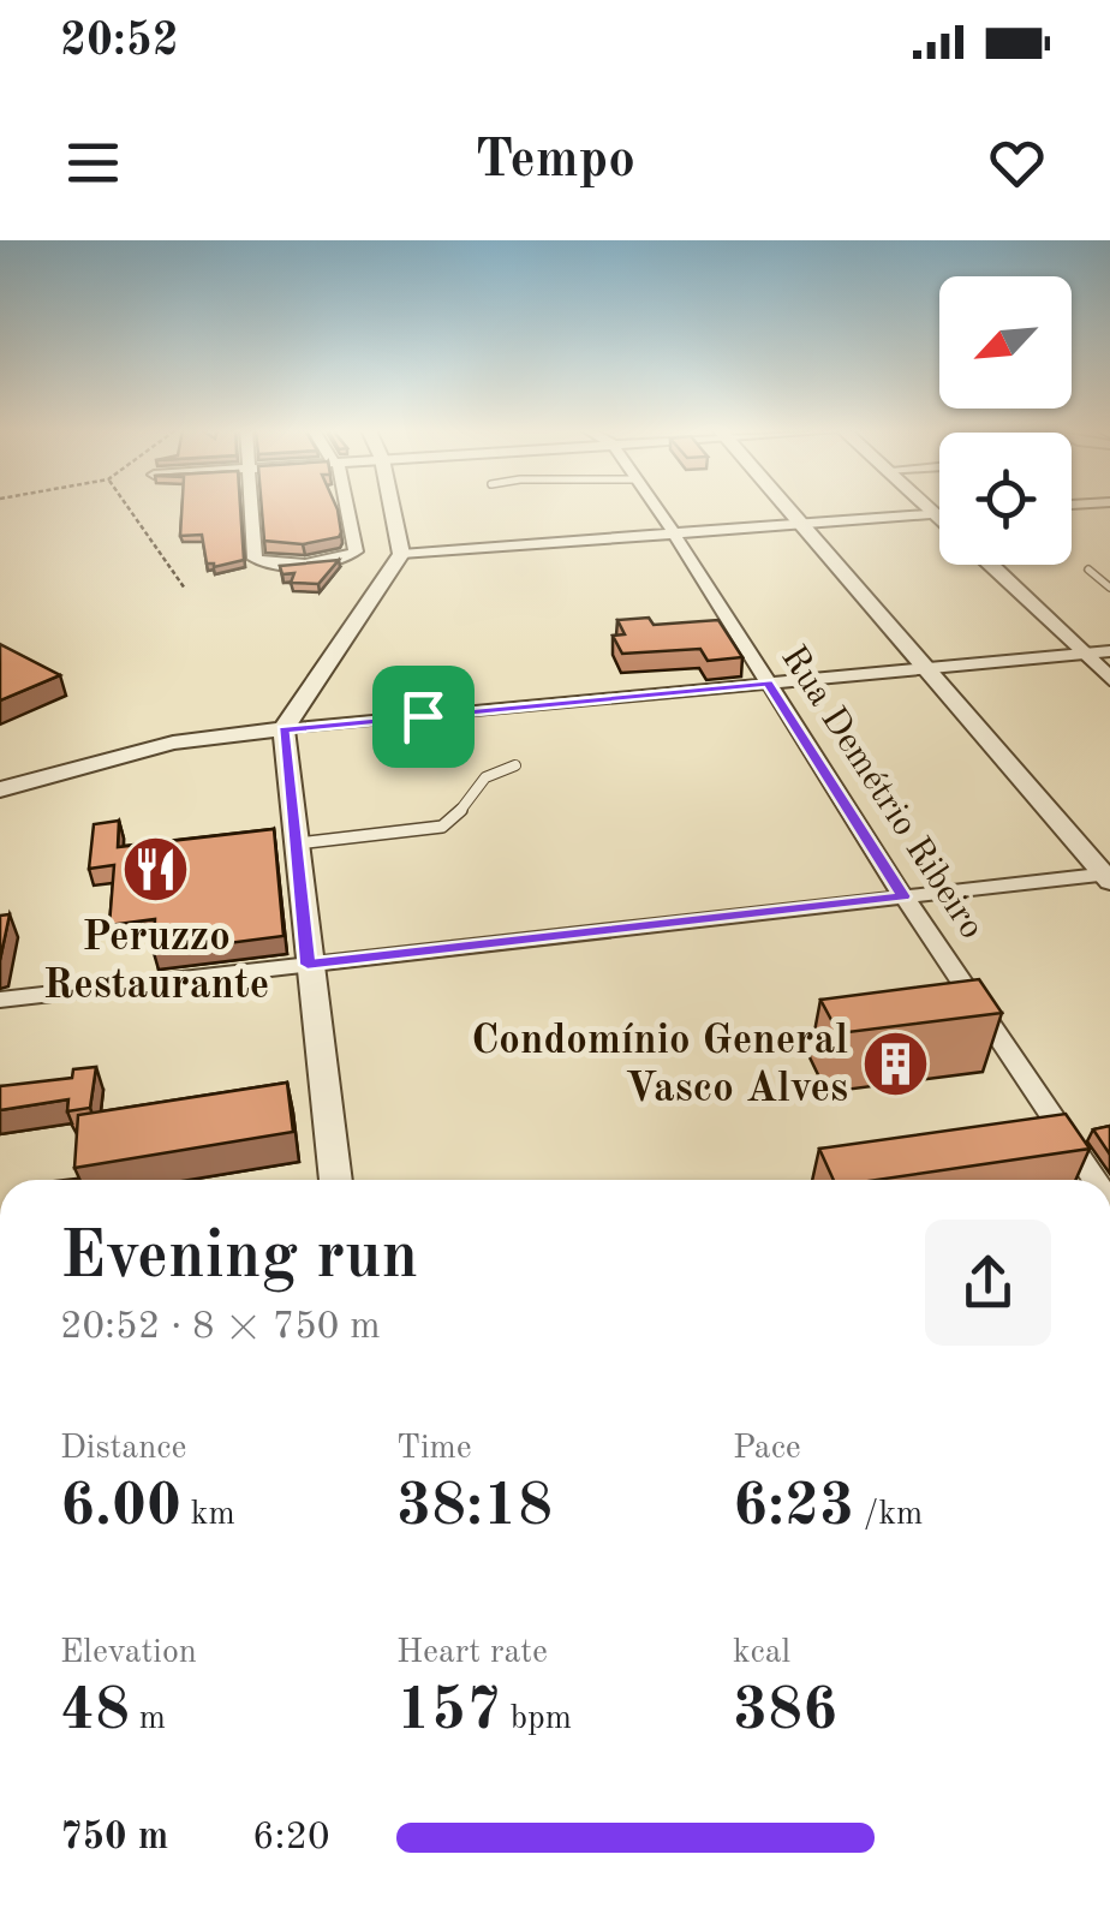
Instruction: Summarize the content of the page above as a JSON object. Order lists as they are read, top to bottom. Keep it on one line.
{"streets":{"street":["Rua Demétrio Ribeiro"]},"places":{"restaurant":["Peruzzo Restaurante"],"building":["Condomínio General Vasco Alves"]},"north":"bottom left","page":{"status":"20:52","header":"Tempo","heading":["Evening run","20:52 · 8 × 750 m"],"stats":[["Distance","6.00 km"],["Time","38:18"],["Pace","6:23 /km"],["Elevation","48 m"],["Heart rate","157 bpm"],["kcal","386"]],"list":[{"name":"750 m","note":"6:20"}]}}
